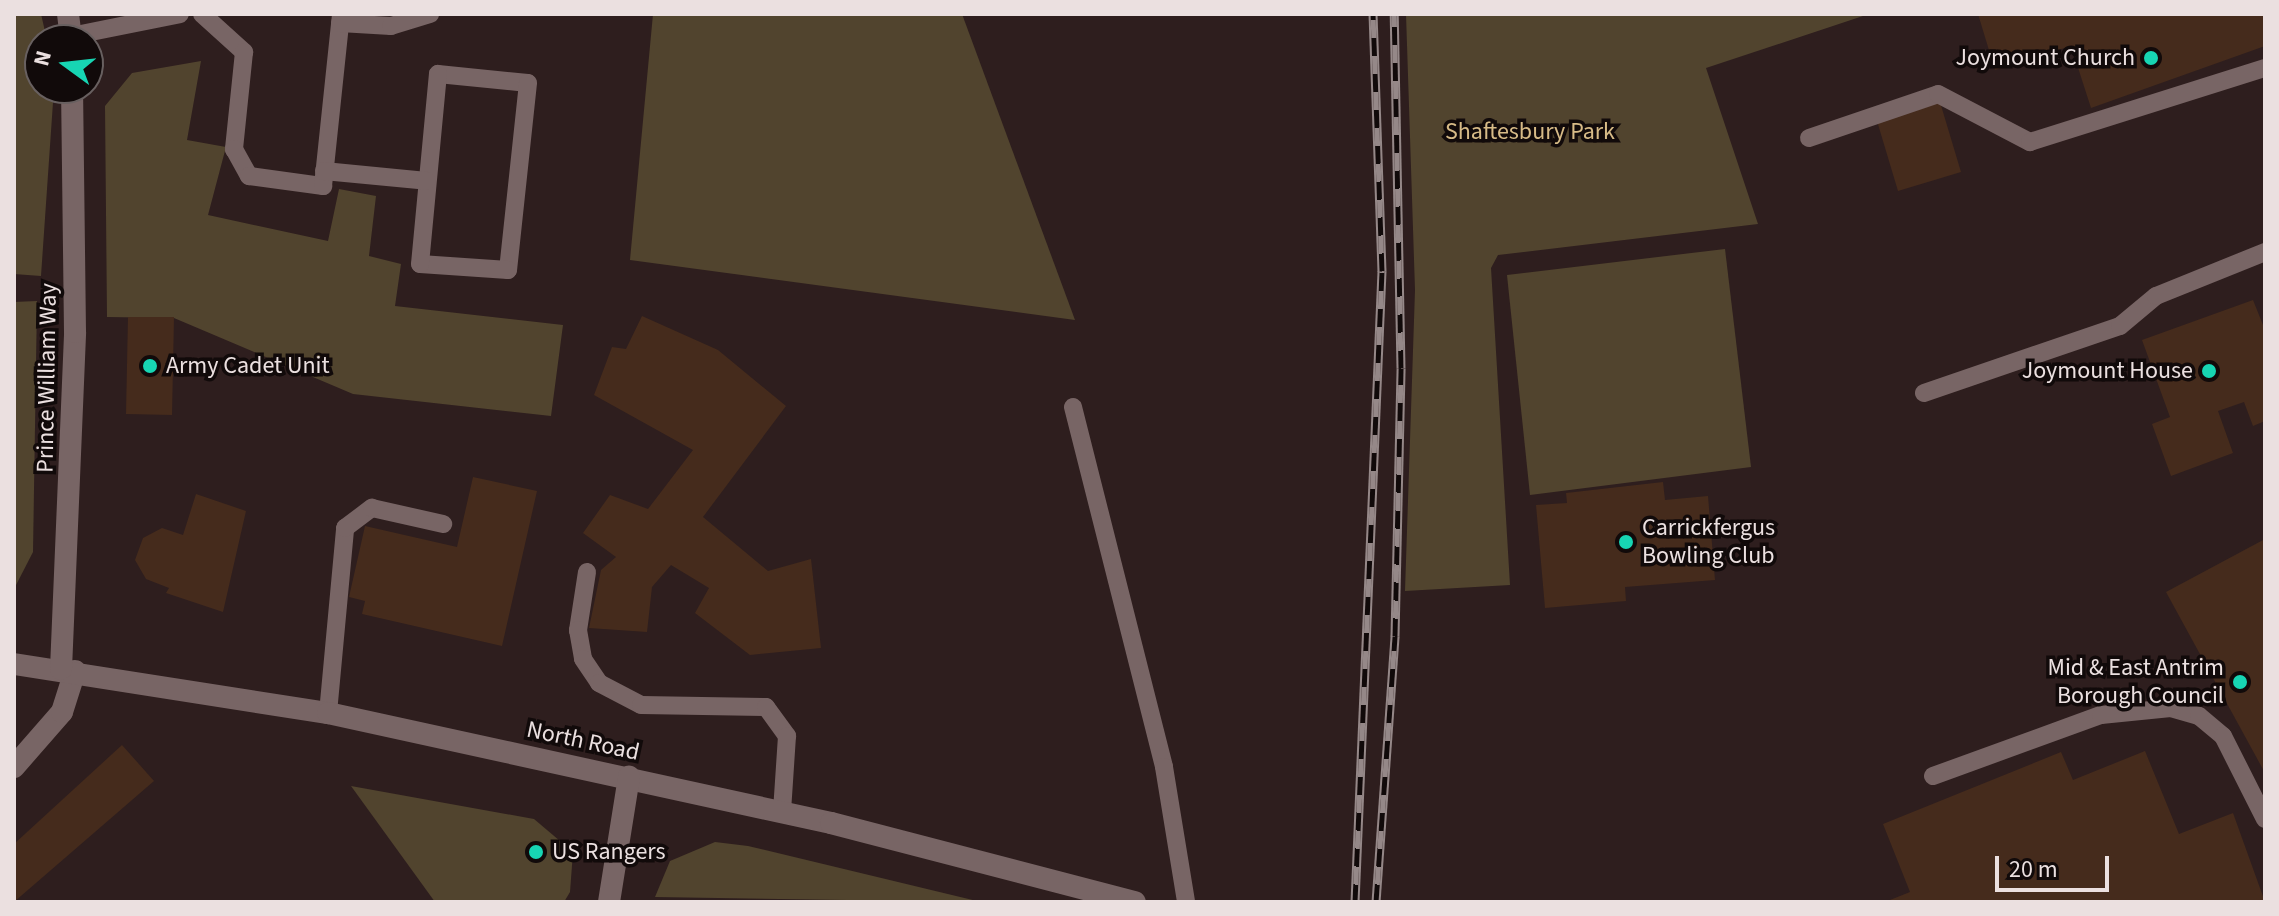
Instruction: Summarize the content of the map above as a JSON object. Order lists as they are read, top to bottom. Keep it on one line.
{"streets":{"street":["Prince William Way","North Road"]},"crossings":[["Prince William Way","North Road"]],"parks":["Shaftesbury Park"],"places":["Joymount Church","Army Cadet Unit","Joymount House","Carrickfergus Bowling Club","Mid & East Antrim Borough Council","US Rangers"],"scale_bar":"20 m","north":"left"}
